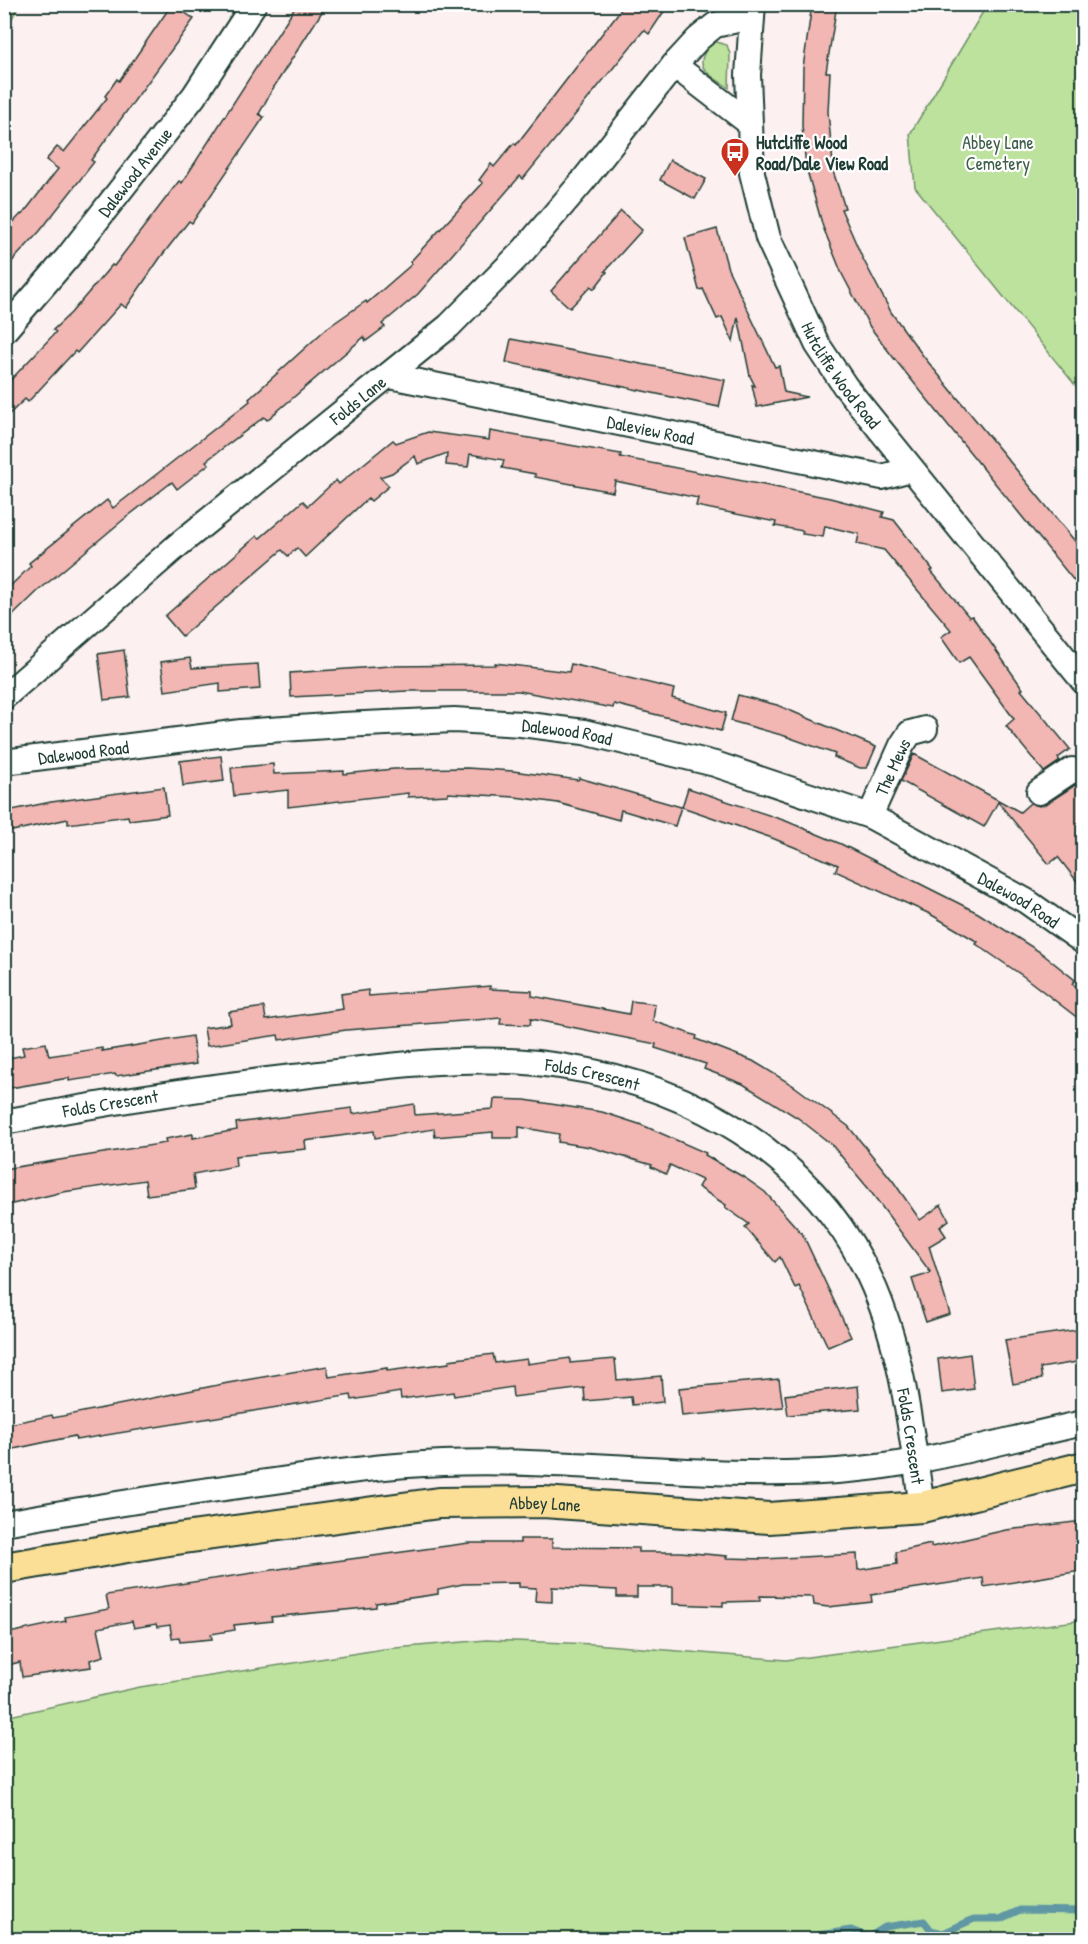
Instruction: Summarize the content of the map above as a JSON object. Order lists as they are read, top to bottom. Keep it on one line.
{"streets":{"main road":["Abbey Lane"],"street":["Dalewood Avenue","Hutcliffe Wood Road","Folds Lane","Daleview Road","Dalewood Road","The Mews","Folds Crescent"]},"crossings":[["Hutcliffe Wood Road","Folds Lane"],["Hutcliffe Wood Road","Daleview Road"],["Folds Lane","Daleview Road"],["Dalewood Road","The Mews"],["Folds Crescent","Abbey Lane"]],"parks":["Abbey Lane Cemetery"],"places":{"bus stop":["Hutcliffe Wood Road/Dale View Road"]}}
